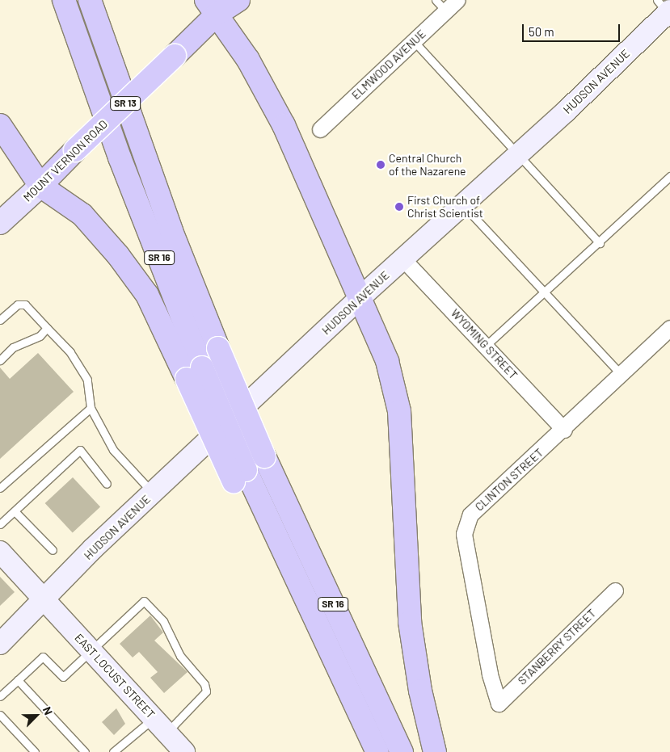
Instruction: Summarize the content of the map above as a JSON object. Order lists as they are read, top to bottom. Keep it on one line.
{"streets":{"highway":["SR 13","MOUNT VERNON ROAD","SR 16"],"street":["ELMWOOD AVENUE","HUDSON AVENUE","WYOMING STREET","CLINTON STREET","STANBERRY STREET","EAST LOCUST STREET"]},"crossings":[["HUDSON AVENUE","WYOMING STREET"],["HUDSON AVENUE","EAST LOCUST STREET"],["WYOMING STREET","CLINTON STREET"],["CLINTON STREET","STANBERRY STREET"]],"places":["Central Church of the Nazarene","First Church of Christ Scientist"],"scale_bar":"50 m","north":"top right"}
